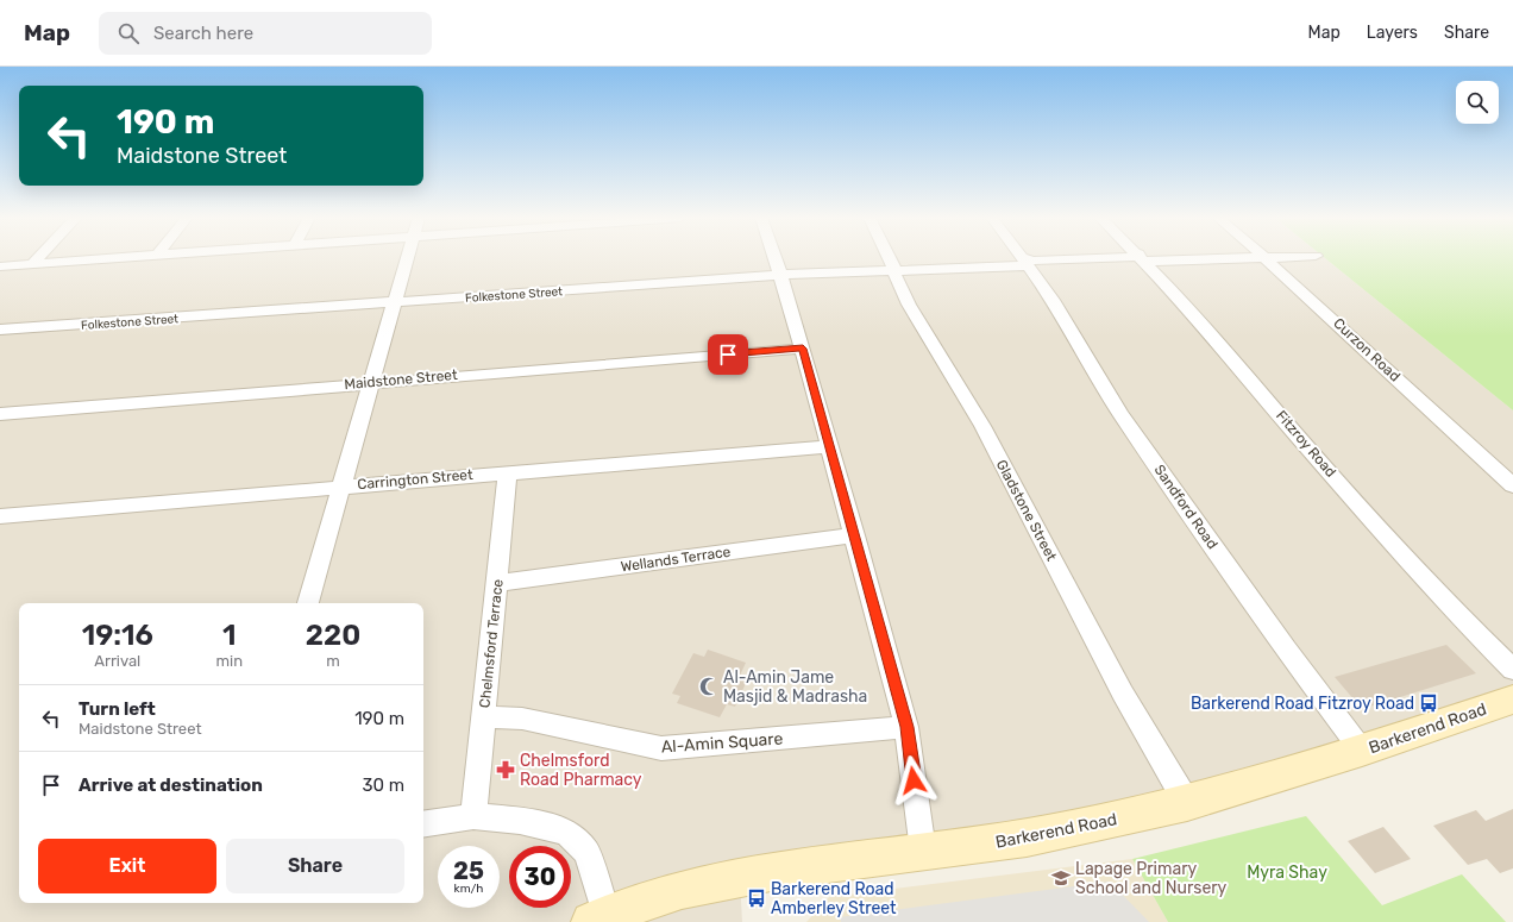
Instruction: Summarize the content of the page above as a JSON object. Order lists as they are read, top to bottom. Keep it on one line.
{"streets":{"main road":["Barkerend Road"],"street":["Folkestone Street","Curzon Road","Maidstone Street","Fitzroy Road","Carrington Street","Sandford Road","Gladstone Street","Wellands Terrace","Chelmsford Terrace","Al-Amin Square"]},"crossings":[["Folkestone Street","Curzon Road"],["Folkestone Street","Fitzroy Road"],["Folkestone Street","Sandford Road"],["Folkestone Street","Gladstone Street"],["Carrington Street","Chelmsford Terrace"],["Sandford Road","Barkerend Road"],["Gladstone Street","Barkerend Road"],["Wellands Terrace","Chelmsford Terrace"],["Chelmsford Terrace","Al-Amin Square"]],"parks":["Myra Shay"],"places":{"mosque":["Al-Amin Jame Masjid & Madrasha"],"bus stop":["Barkerend Road Fitzroy Road","Barkerend Road Amberley Street"],"pharmacy":["Chelmsford Road Pharmacy"],"school or university":["Lapage Primary School and Nursery"]},"page":{"header":"Map","search":"Search here","nav":["Map","Layers","Share"],"turn":["190 m","Maidstone Street"],"eta":["19:16","Arrival","1","min","220","m"],"list":[{"name":"Turn left","note":"Maidstone Street","value":"190 m"},{"name":"Arrive at destination","value":"30 m"}],"buttons":["Exit","Share"],"speed":"25 km/h","limit":"30"}}
